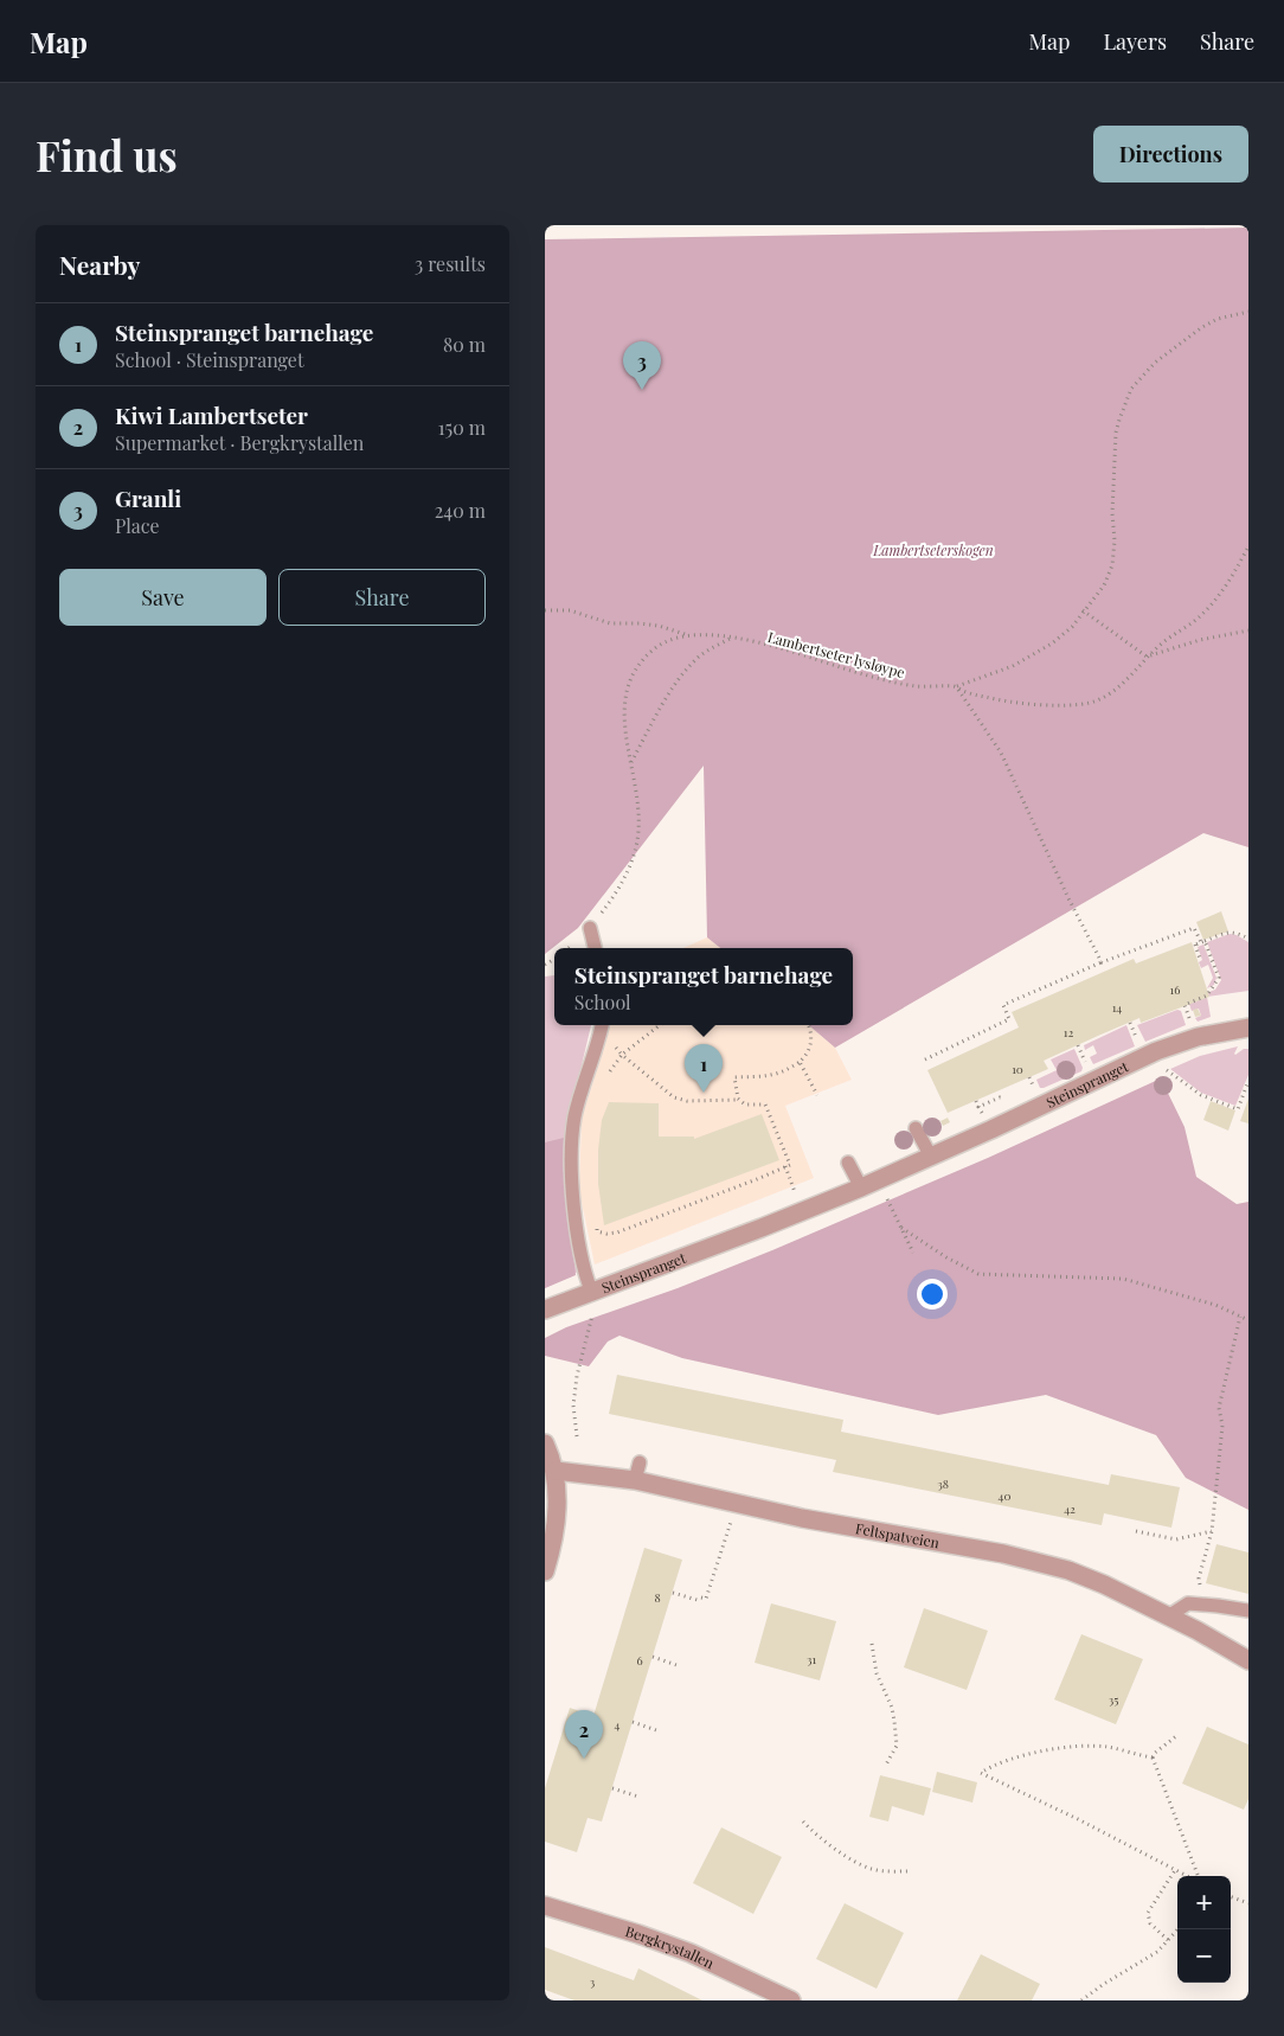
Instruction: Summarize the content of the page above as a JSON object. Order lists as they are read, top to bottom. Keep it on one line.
{"streets":{"street":["Steinspranget","Feltspatveien","Bergkrystallen"],"path":["Lambertseter lysløype"]},"parks":["Lambertseterskogen"],"house_numbers":["16","14","12","10","38","40","42","8","31","6","35","4","3"],"page":{"header":"Map","nav":["Map","Layers","Share"],"buttons":["Directions",["Save","Share"]],"title":"Find us","heading":["Nearby","3 results"],"list":[{"mark":"1","name":"Steinspranget barnehage","note":"School · Steinspranget","value":"80 m"},{"mark":"2","name":"Kiwi Lambertseter","note":"Supermarket · Bergkrystallen","value":"150 m"},{"mark":"3","name":"Granli","note":"Place","value":"240 m"}],"pins":["3","1","2"],"popup":["Steinspranget barnehage","School"],"map_buttons":["+","−"]}}
